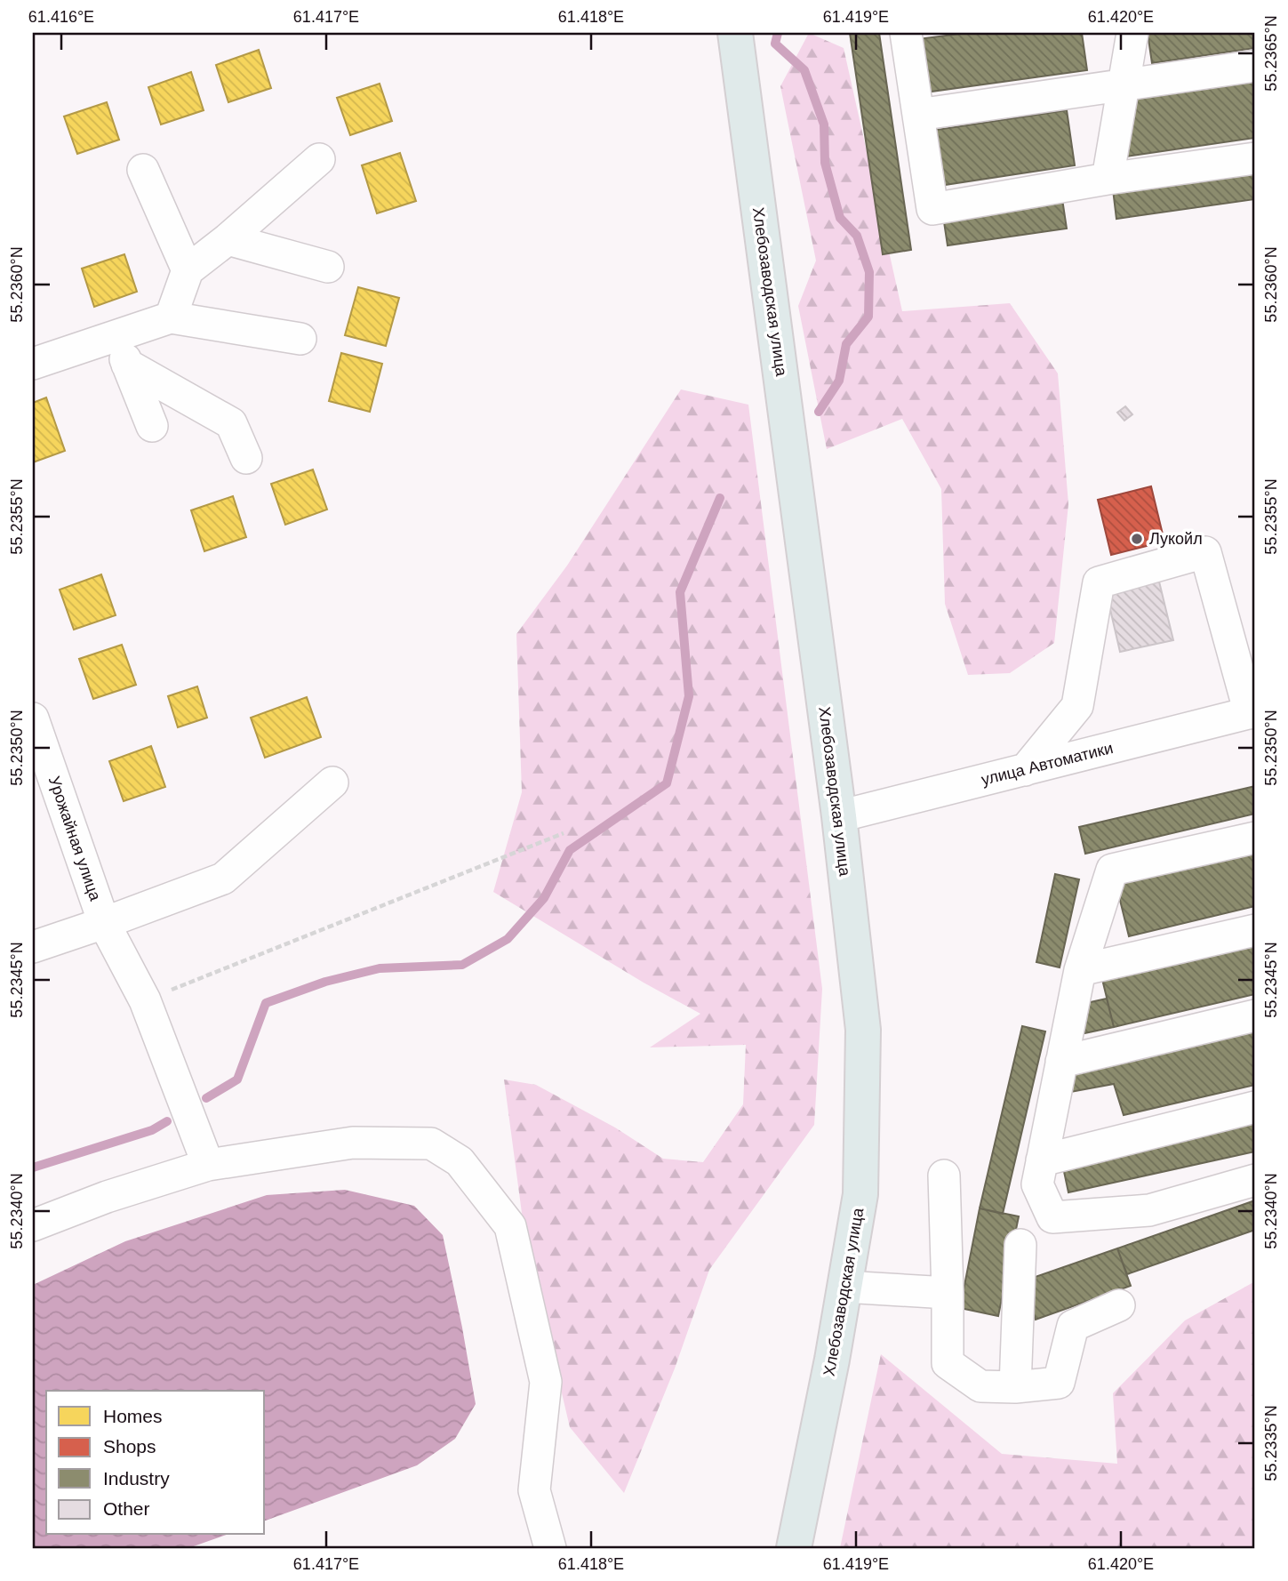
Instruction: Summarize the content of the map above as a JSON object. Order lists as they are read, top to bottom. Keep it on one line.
{"streets":{"main road":["Хлебозаводская улица"],"street":["улица Автоматики","Урожайная улица"]},"crossings":[["Хлебозаводская улица","улица Автоматики"]],"places":["Лукойл"],"legend":["Homes","Shops","Industry","Other"],"coordinates":["61.416°E","61.417°E","61.418°E","61.419°E","61.420°E","55.2365°N","55.2360°N","55.2355°N","55.2350°N","55.2345°N","55.2340°N","55.2335°N"]}
